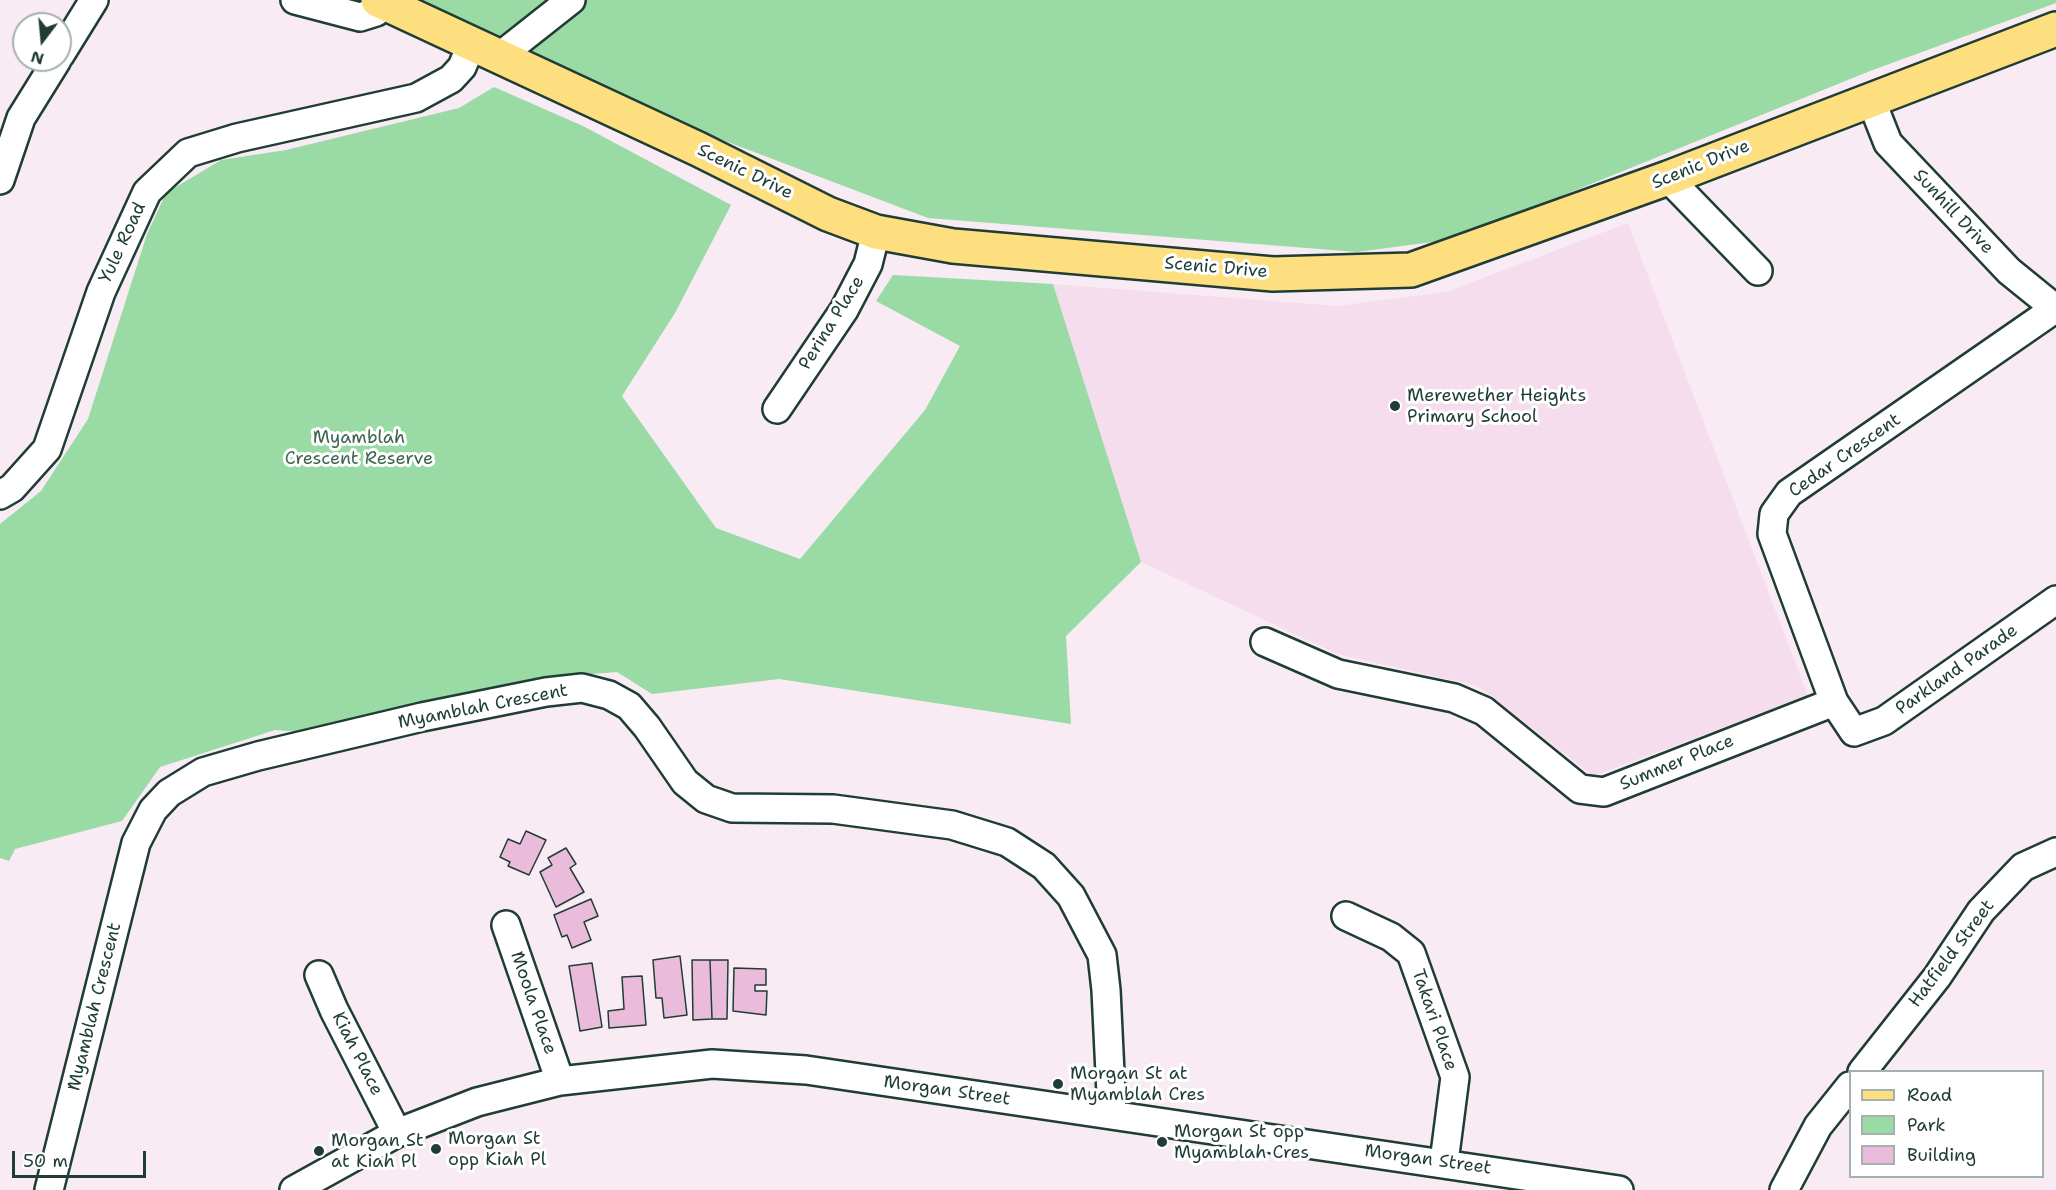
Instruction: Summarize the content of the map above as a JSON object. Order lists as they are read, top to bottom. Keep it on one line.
{"streets":{"main road":["Scenic Drive"],"street":["Sunhill Drive","Yule Road","Perina Place","Cedar Crescent","Parkland Parade","Myamblah Crescent","Summer Place","Hatfield Street","Moola Place","Takari Place","Kiah Place","Morgan Street"]},"crossings":[["Scenic Drive","Sunhill Drive"],["Scenic Drive","Yule Road"],["Scenic Drive","Perina Place"],["Sunhill Drive","Cedar Crescent"],["Cedar Crescent","Parkland Parade"],["Cedar Crescent","Summer Place"],["Myamblah Crescent","Morgan Street"],["Moola Place","Morgan Street"],["Takari Place","Morgan Street"],["Kiah Place","Morgan Street"]],"parks":["Myamblah Crescent Reserve"],"places":["Merewether Heights Primary School","Morgan St at Myamblah Cres","Morgan St opp Myamblah Cres","Morgan St opp Kiah Pl","Morgan St at Kiah Pl"],"legend":["Road","Park","Building"],"scale_bar":"50 m","north":"bottom"}
